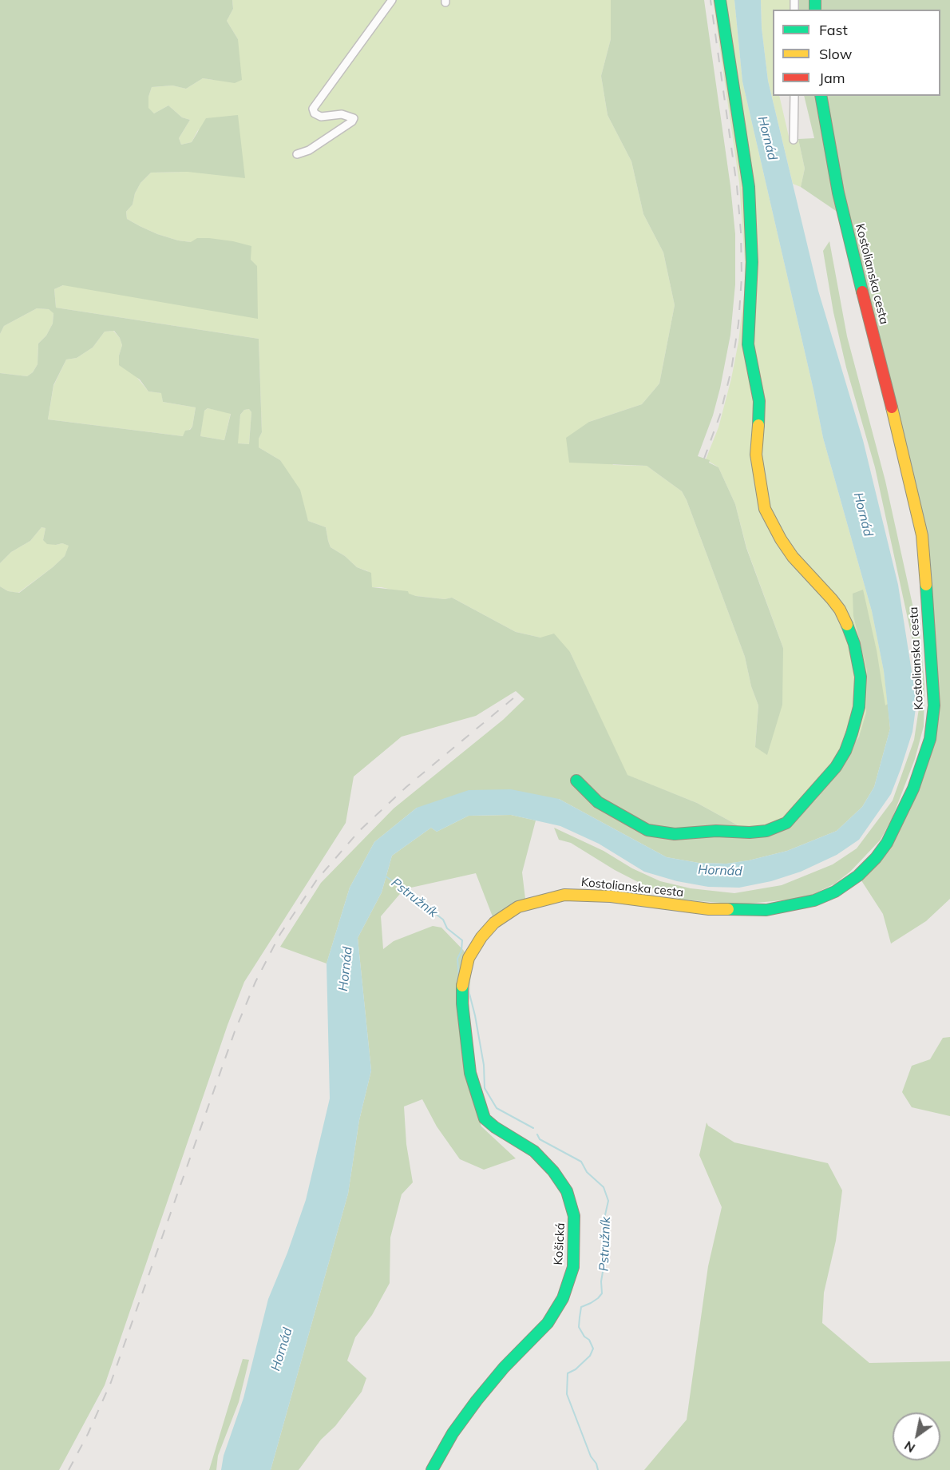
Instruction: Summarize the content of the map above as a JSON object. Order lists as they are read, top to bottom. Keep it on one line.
{"streets":{"street":["Kostolianska cesta","Košická"]},"crossings":[["Kostolianska cesta","Košická"]],"water":["Hornád","Pstružník"],"legend":["Fast","Slow","Jam"],"north":"bottom left"}
